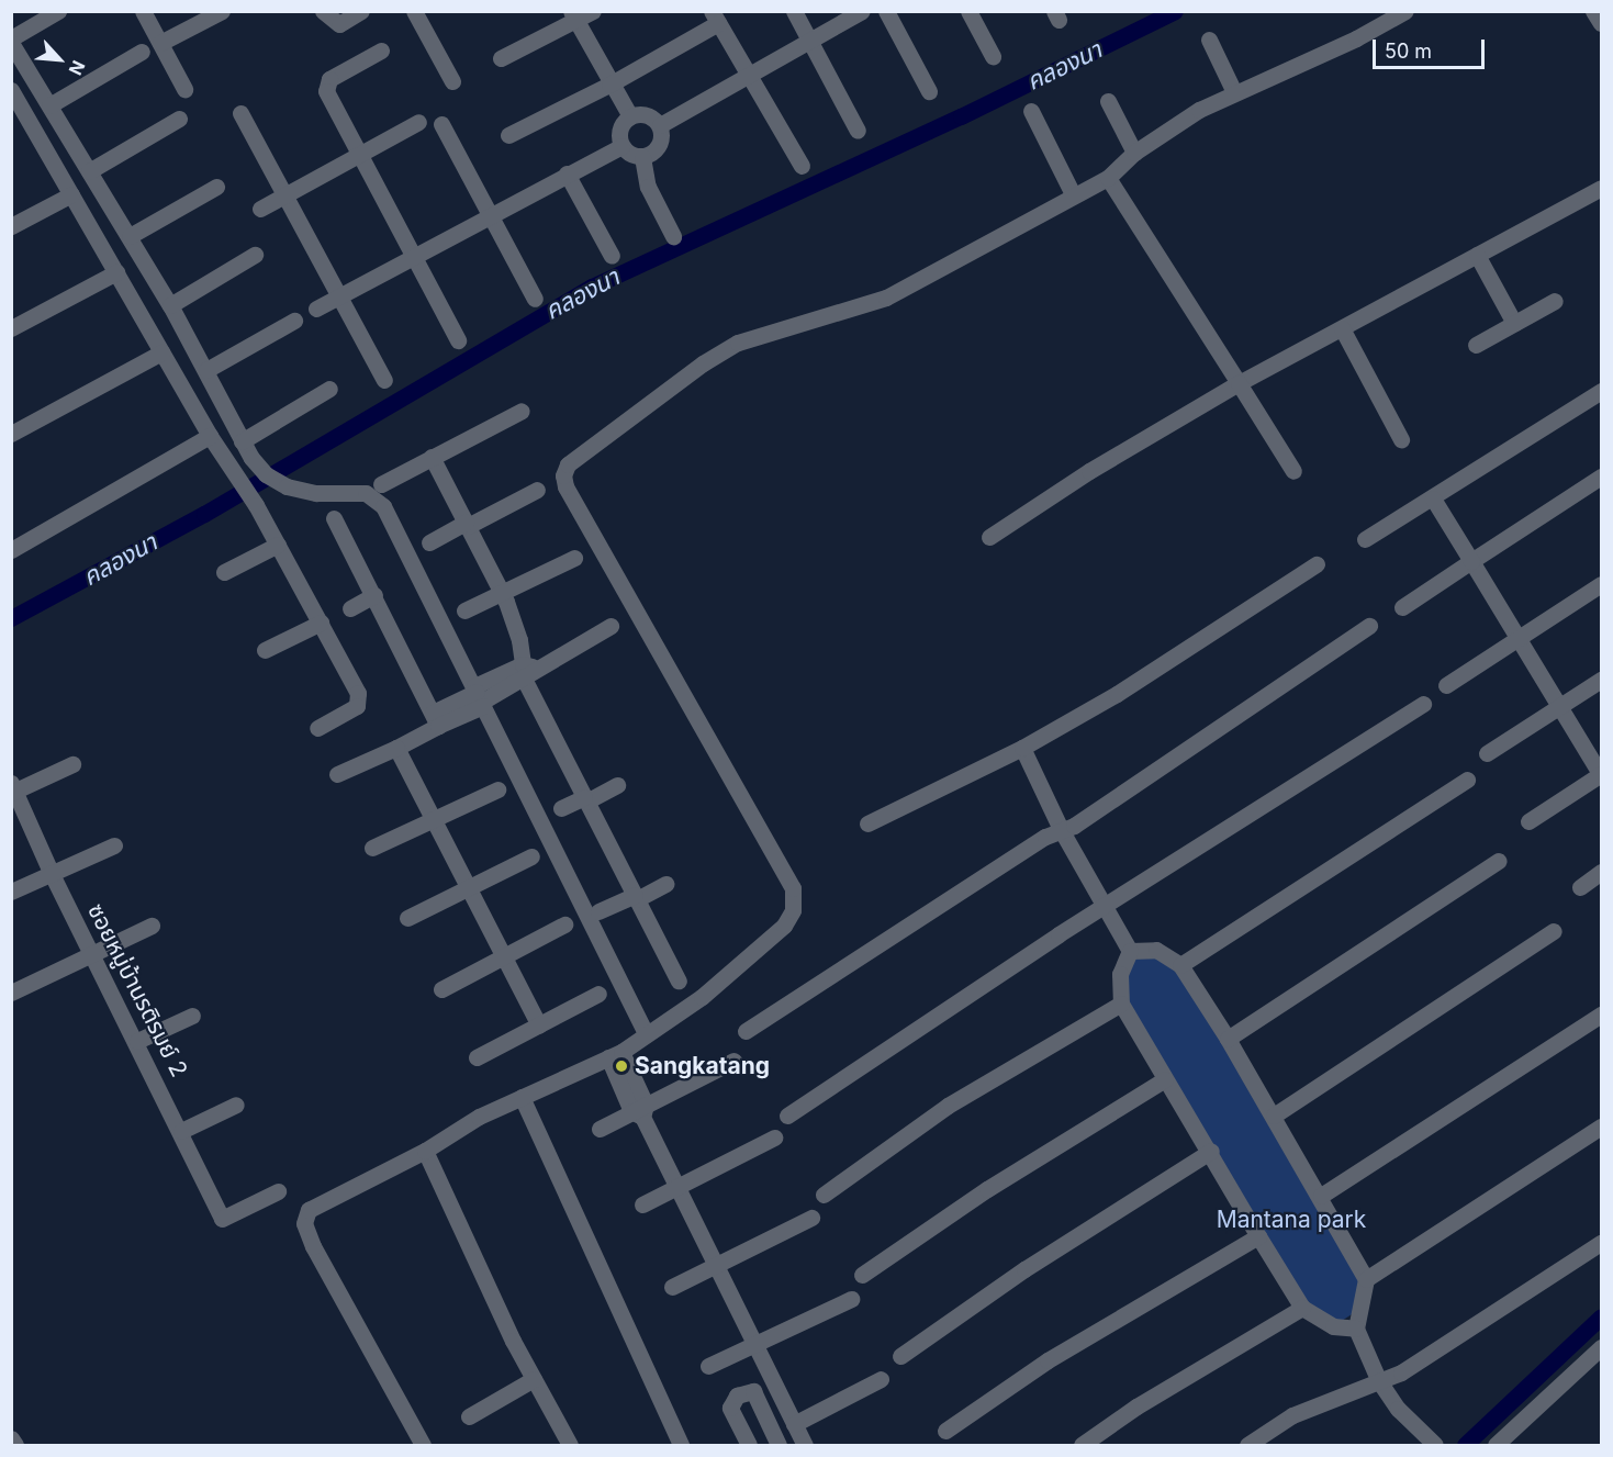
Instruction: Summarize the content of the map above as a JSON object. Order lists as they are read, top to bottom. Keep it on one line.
{"streets":{"street":["ซอยหมู่บ้านรติรมย์ 2"]},"water":["คลองนา"],"parks":["Mantana park"],"places":["Sangkatang"],"scale_bar":"50 m","north":"bottom right"}
